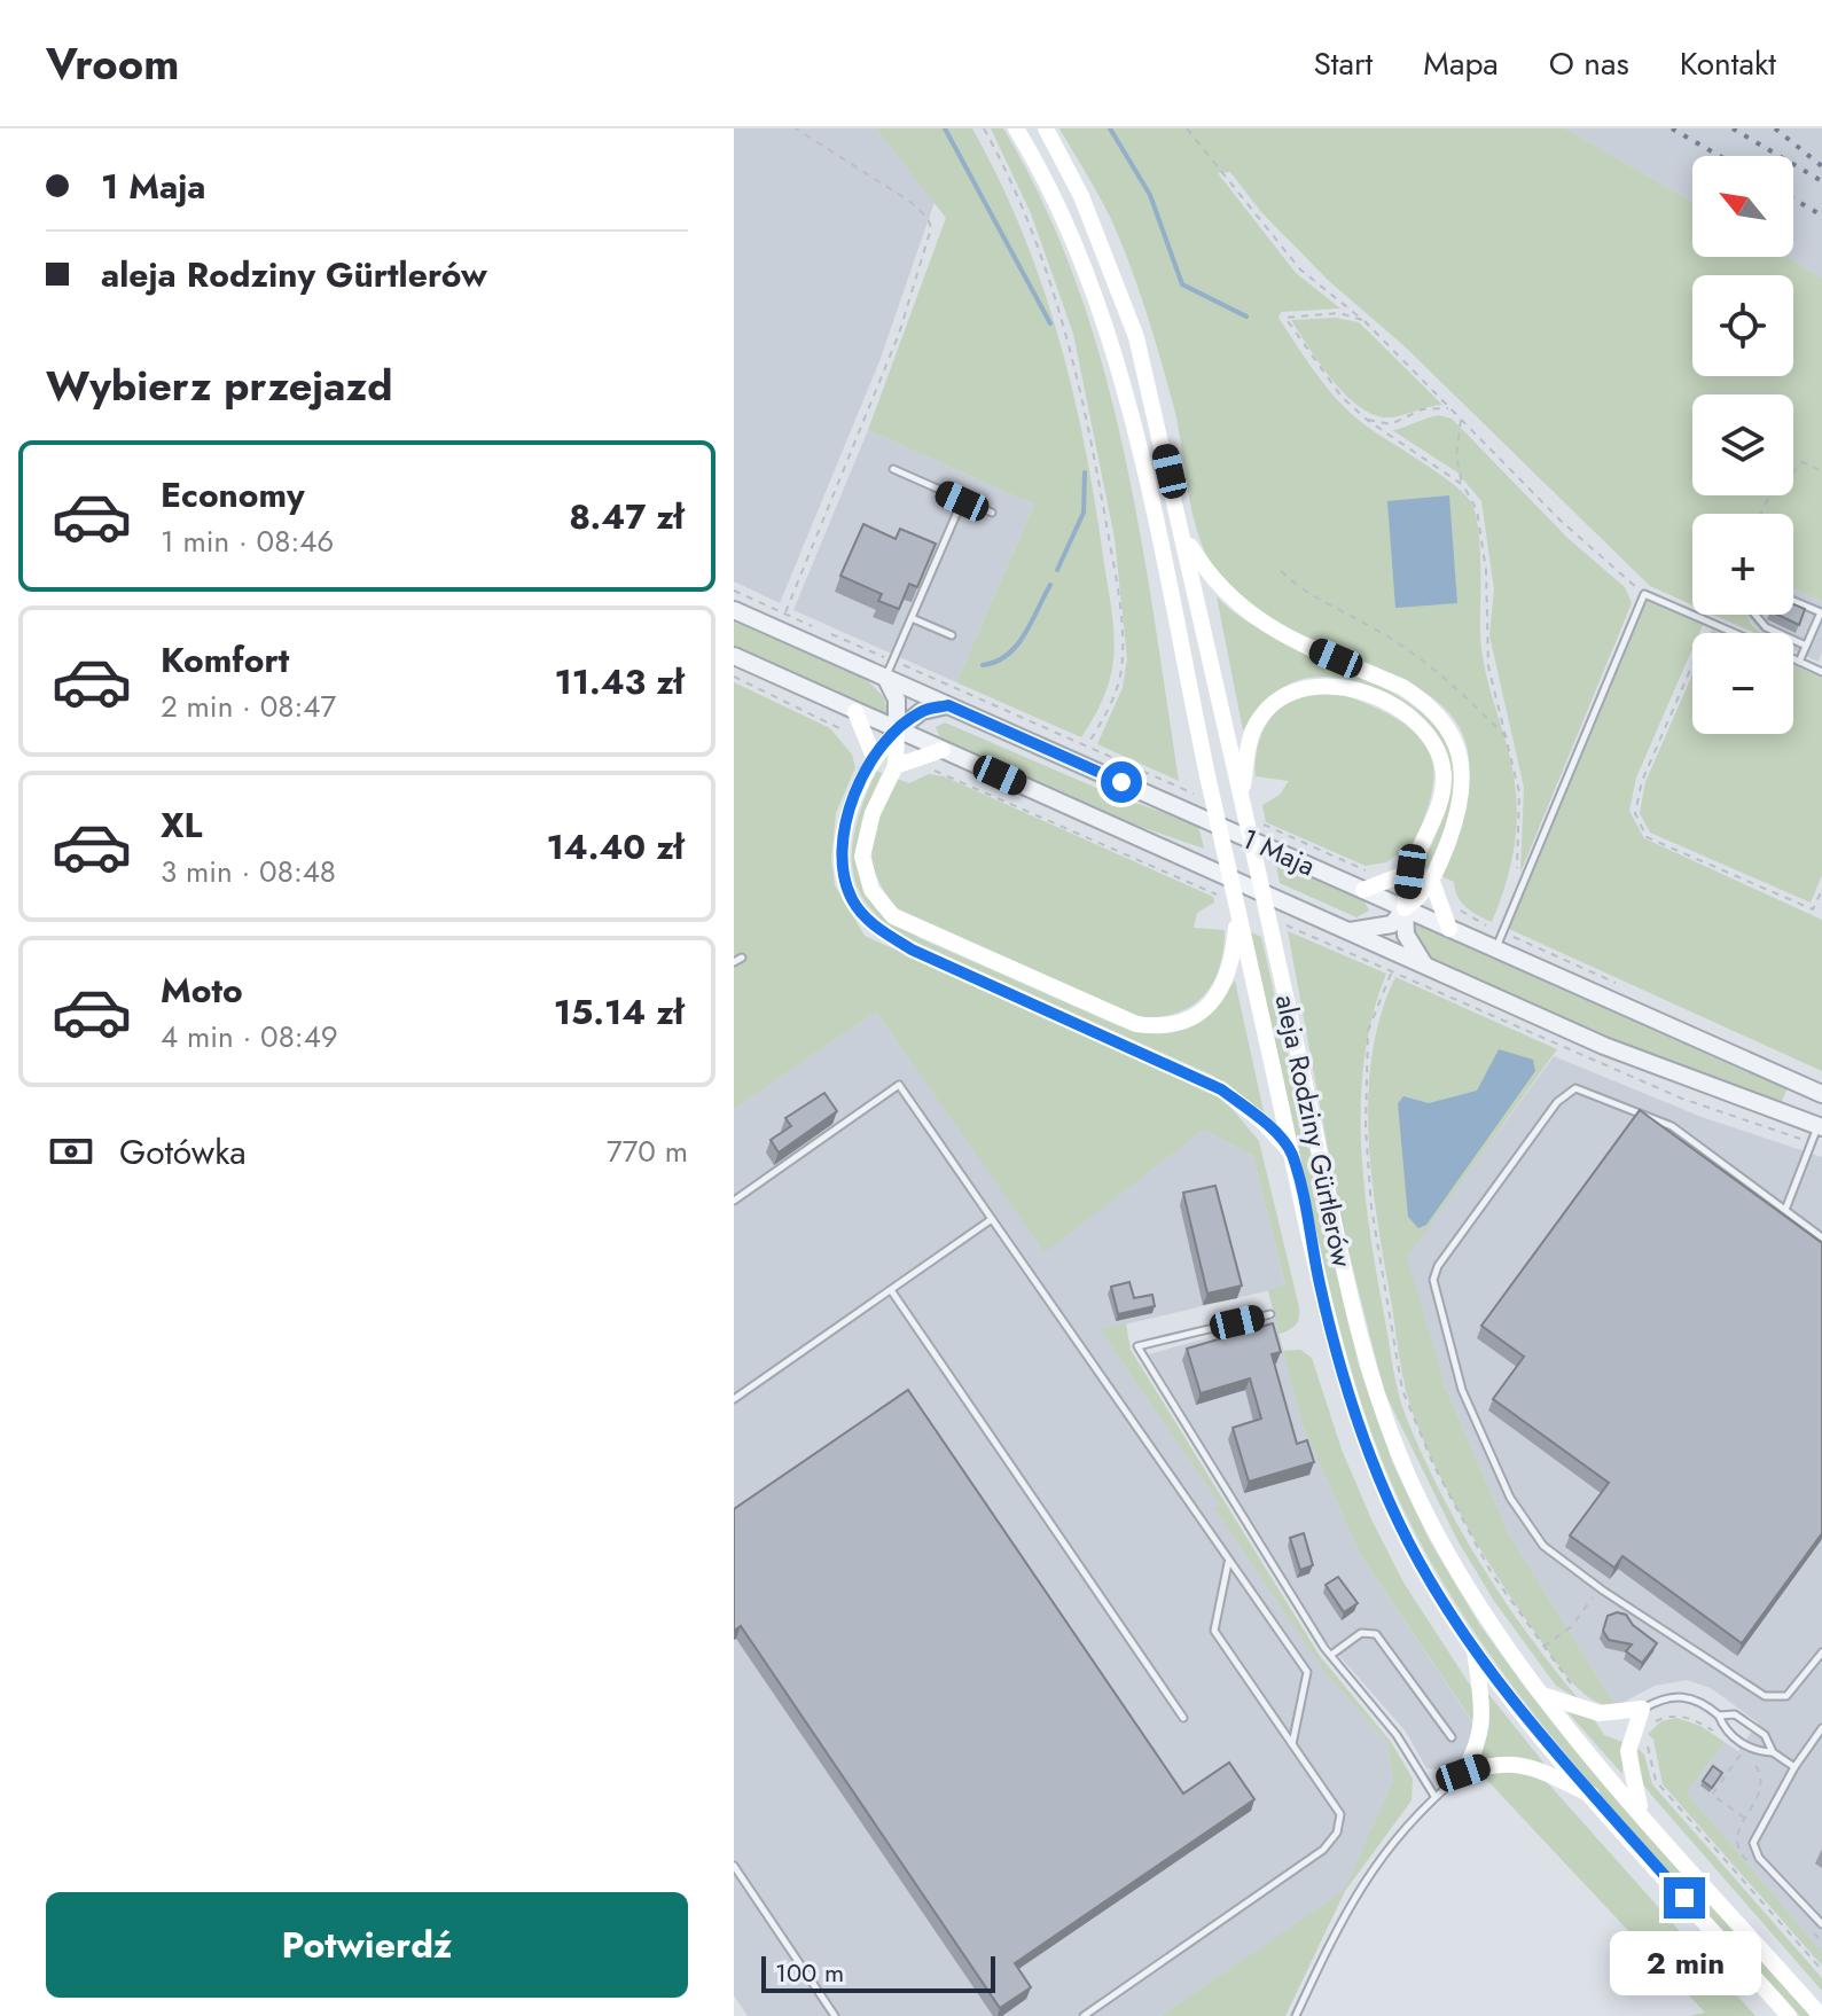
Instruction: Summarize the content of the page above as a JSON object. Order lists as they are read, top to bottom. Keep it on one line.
{"streets":{"main road":["aleja Rodziny Gürtlerów"],"street":["1 Maja"]},"scale_bar":"100 m","north":"top left","page":{"header":"Vroom","nav":["Start","Mapa","O nas","Kontakt"],"banner":["1 Maja","aleja Rodziny Gürtlerów"],"map_buttons":["+","−"],"heading":"Wybierz przejazd","list":[{"name":"Economy","note":"1 min · 08:46","value":"8.47 zł"},{"name":"Komfort","note":"2 min · 08:47","value":"11.43 zł"},{"name":"XL","note":"3 min · 08:48","value":"14.40 zł"},{"name":"Moto","note":"4 min · 08:49","value":"15.14 zł"}],"pay":["Gotówka","770 m"],"buttons":"Potwierdź","bubble":"2 min","scale":"100 m"}}
